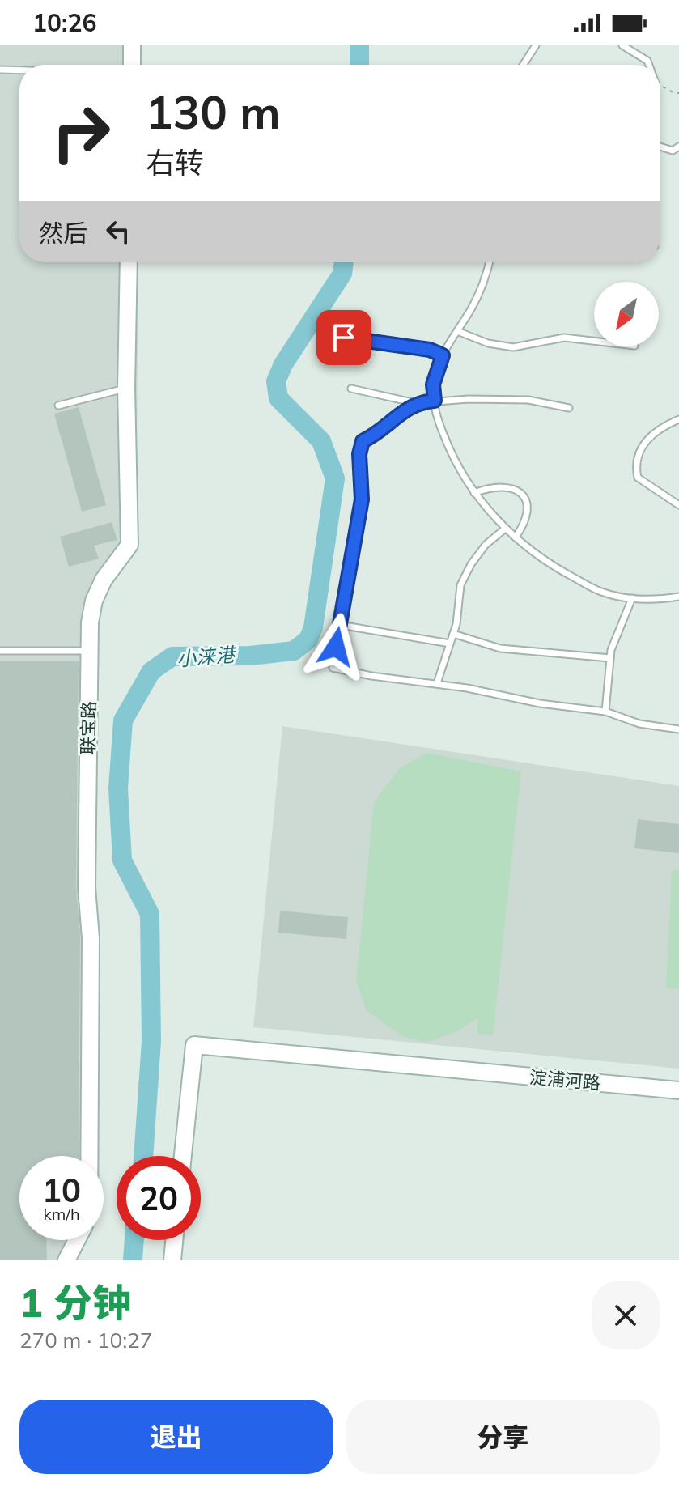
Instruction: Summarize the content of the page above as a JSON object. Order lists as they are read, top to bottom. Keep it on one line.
{"streets":{"street":["联宝路","淀浦河路"]},"water":["小涞港"],"north":"bottom left","page":{"status":"10:26","turn":["130 m","右转"],"then":"然后","speed":"10 km/h","limit":"20","heading":["1 分钟","270 m · 10:27"],"buttons":["退出","分享"]}}
